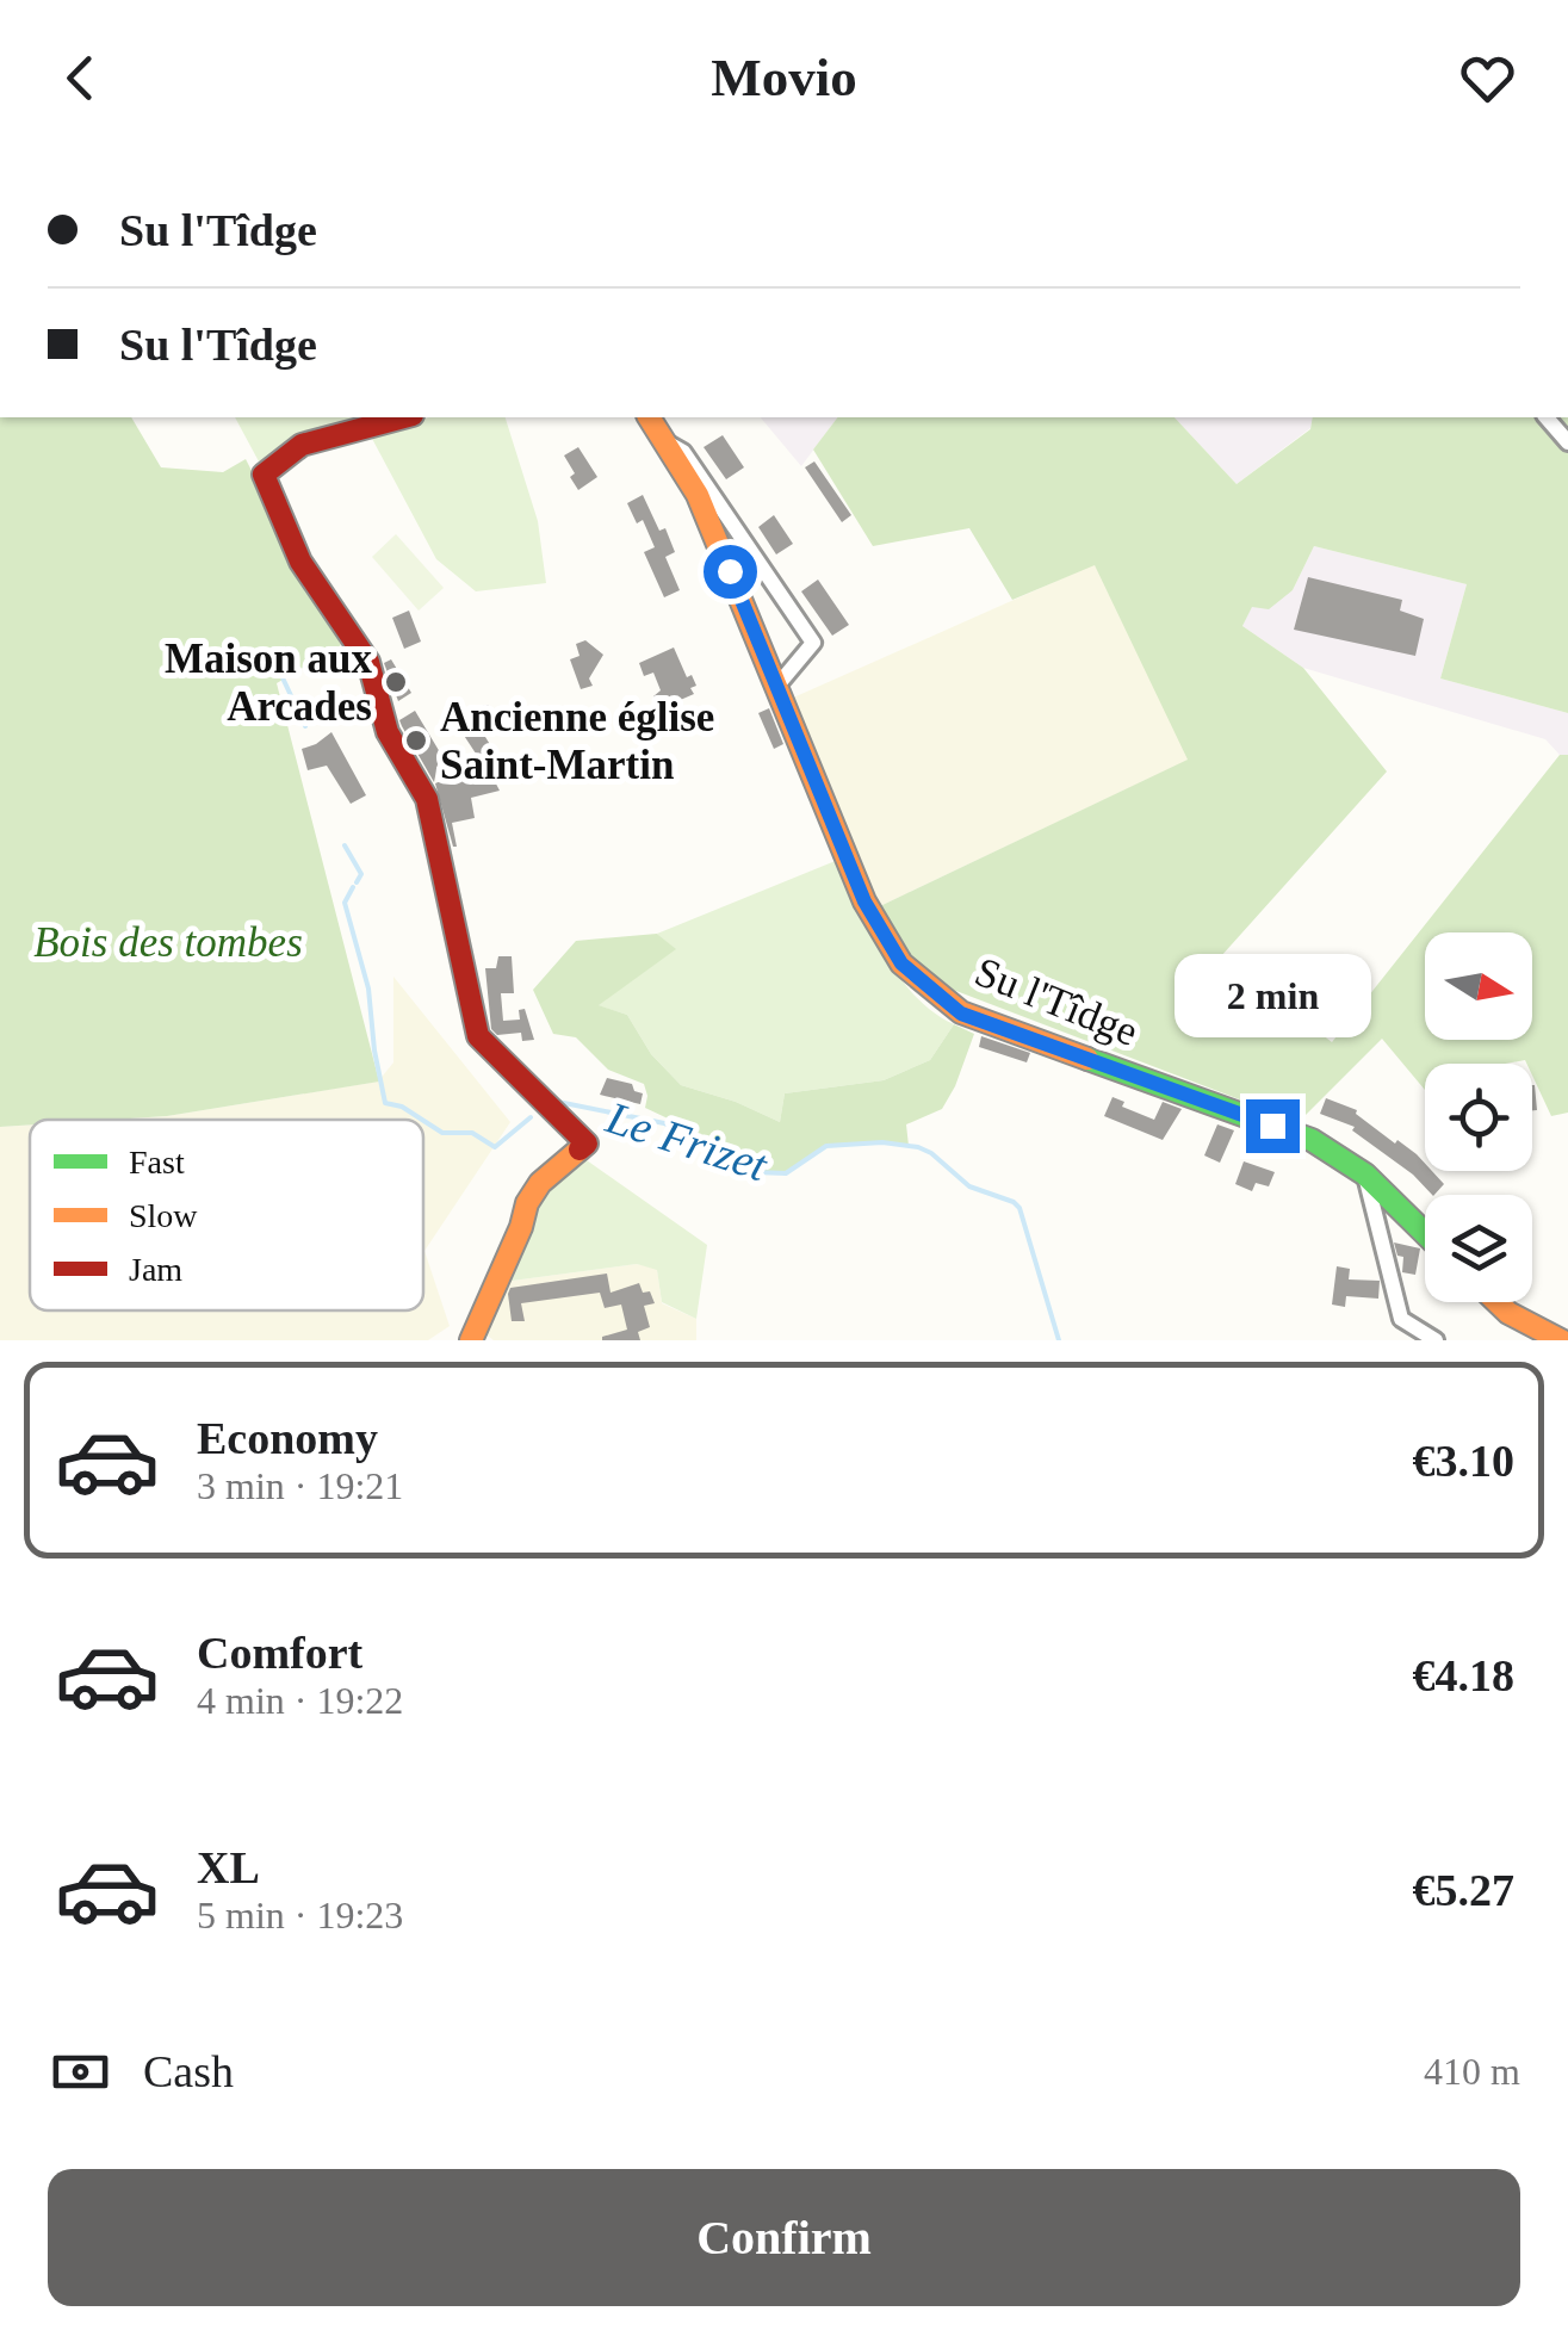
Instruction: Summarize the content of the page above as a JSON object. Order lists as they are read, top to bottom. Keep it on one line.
{"streets":{"street":["Su l'Tîdge"]},"water":["Le Frizet"],"parks":["Bois des tombes"],"places":["Maison aux Arcades","Ancienne église Saint-Martin"],"legend":["Fast","Slow","Jam"],"north":"right","page":{"header":"Movio","banner":["Su l'Tîdge","Su l'Tîdge"],"bubble":"2 min","list":[{"name":"Economy","note":"3 min · 19:21","value":"€3.10"},{"name":"Comfort","note":"4 min · 19:22","value":"€4.18"},{"name":"XL","note":"5 min · 19:23","value":"€5.27"}],"pay":["Cash","410 m"],"buttons":"Confirm"}}
